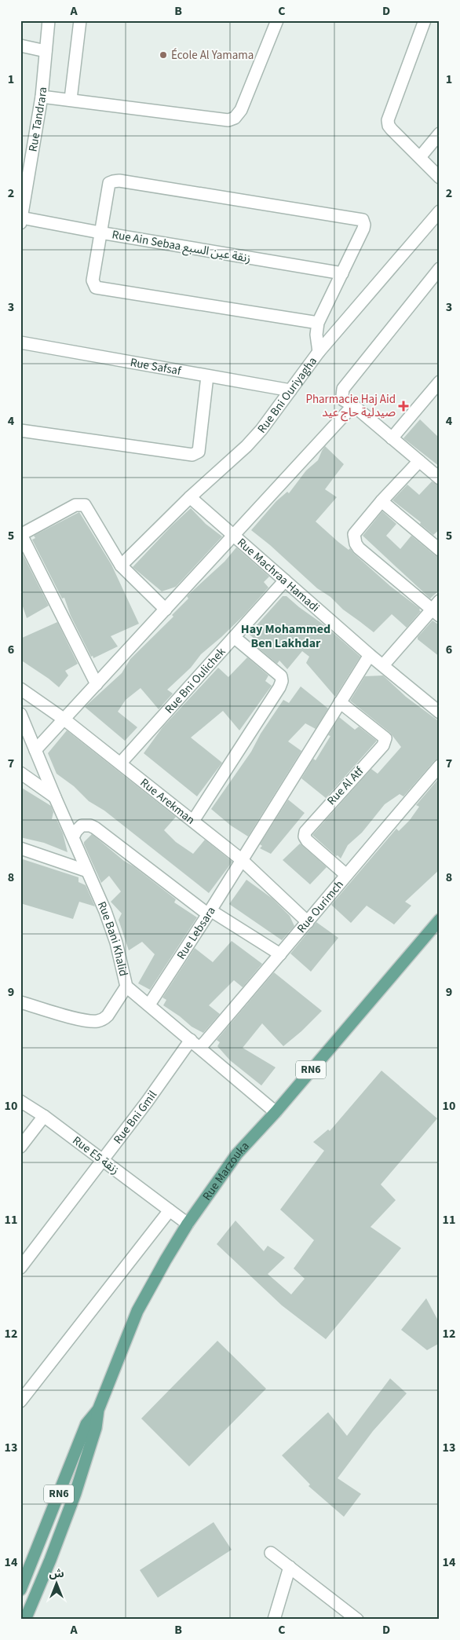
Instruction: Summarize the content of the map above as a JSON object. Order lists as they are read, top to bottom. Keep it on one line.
{"streets":{"main road":["RN6","Rue Marzouka"],"street":["Rue Tandrara","Rue Ain Sebaa زنقة عين السبع","Rue Safsaf","Rue Bni Ouriyagha","Rue Machraa Hamadi","Rue Bni Oulichek","Rue Al Atf","Rue Arekman","Rue Ourimch","Rue Lebsara","Rue Bani Khalid","Rue Bni Gmil","Rue E5 زنقة"]},"crossings":[["Rue Tandrara","Rue Ain Sebaa زنقة عين السبع"],["Rue Safsaf","Rue Bni Ouriyagha"],["Rue Bni Ouriyagha","Rue Machraa Hamadi"],["Rue Machraa Hamadi","Rue Bni Oulichek"],["Rue Machraa Hamadi","Rue Lebsara"],["Rue Bni Oulichek","Rue Arekman"],["Rue Al Atf","Rue Ourimch"],["Rue Al Atf","Rue Lebsara"],["Rue Arekman","Rue Ourimch"],["Rue Arekman","Rue Lebsara"],["Rue Ourimch","Rue Bani Khalid"],["Rue Lebsara","Rue Bani Khalid"],["Rue Bani Khalid","Rue Bni Gmil"],["Rue Bani Khalid","Rue Marzouka"],["RN6","Rue Marzouka"],["Rue Bni Gmil","Rue E5 زنقة"]],"districts":["Hay Mohammed Ben Lakhdar"],"places":{"other":["École Al Yamama"],"health":["Pharmacie Haj Aid صيدلية حاج عيد"]},"north":"top","grid":{"columns":["A","B","C","D"],"rows":["1","2","3","4","5","6","7","8","9","10","11","12","13","14"]}}
